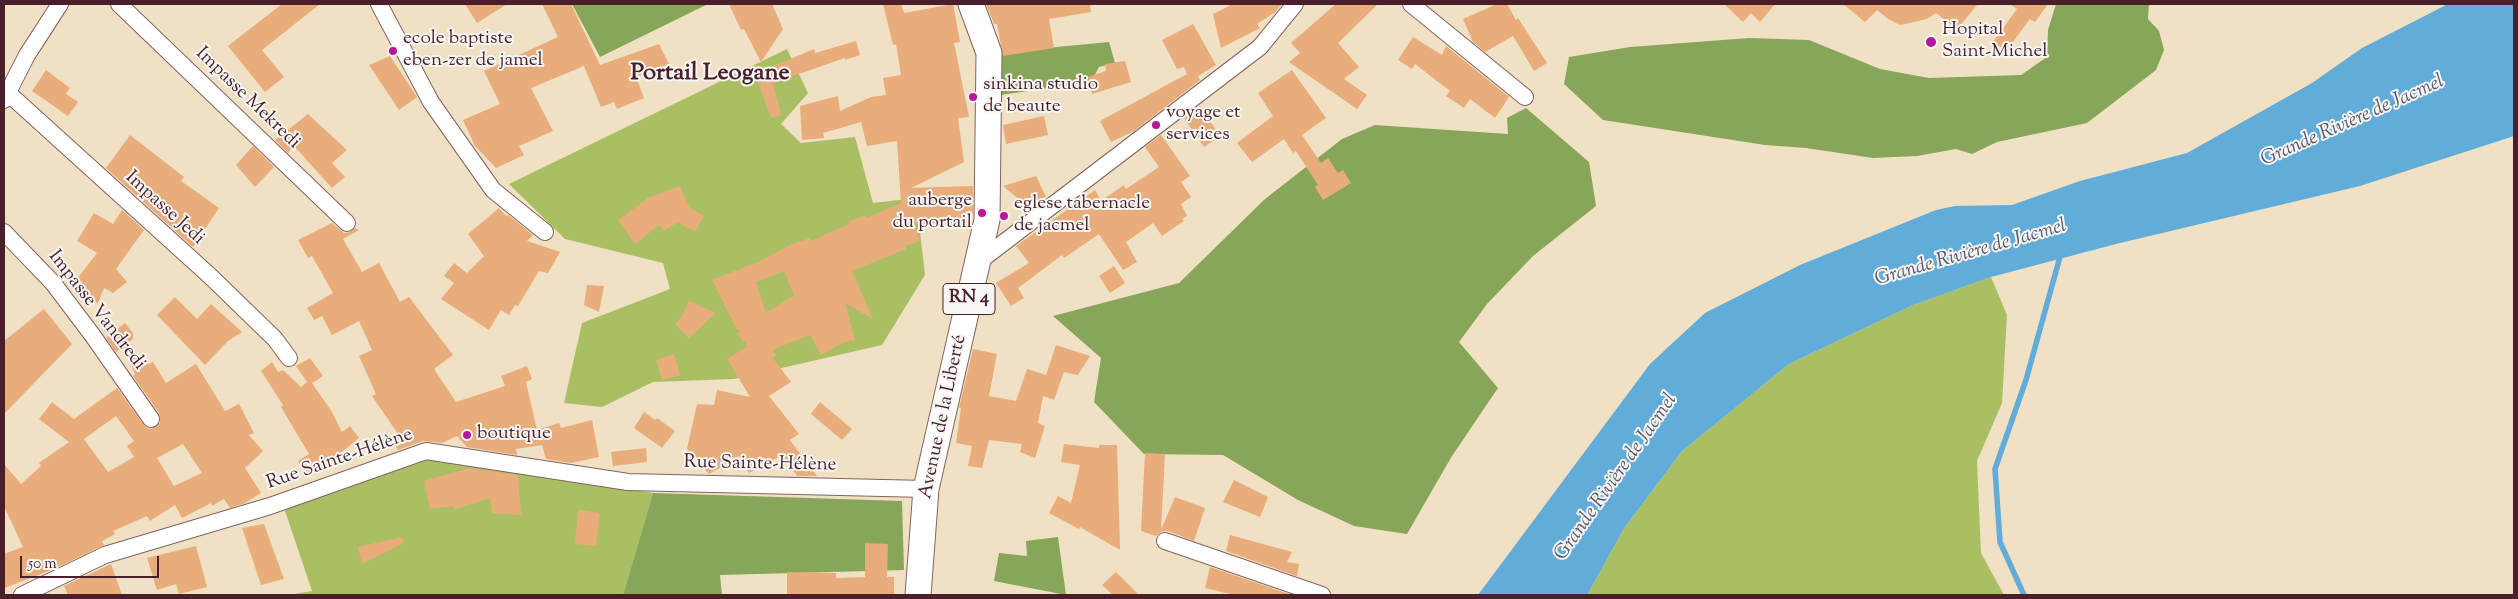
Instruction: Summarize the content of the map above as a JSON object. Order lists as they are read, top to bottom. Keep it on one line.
{"streets":{"main road":["RN 4","Avenue de la Liberté"],"street":["Impasse Mekredi","Impasse Jedi","Impasse Vandredi","Rue Sainte-Hélène"]},"crossings":[["Avenue de la Liberté","Rue Sainte-Hélène"]],"districts":["Portail Leogane"],"water":["Grande Rivière de Jacmel"],"places":["Hopital Saint-Michel","ecole baptiste eben-zer de jamel","sinkina studio de beaute","voyage et services","auberge du portail","eglese tabernacle de jacmel","boutique"],"scale_bar":"50 m"}
